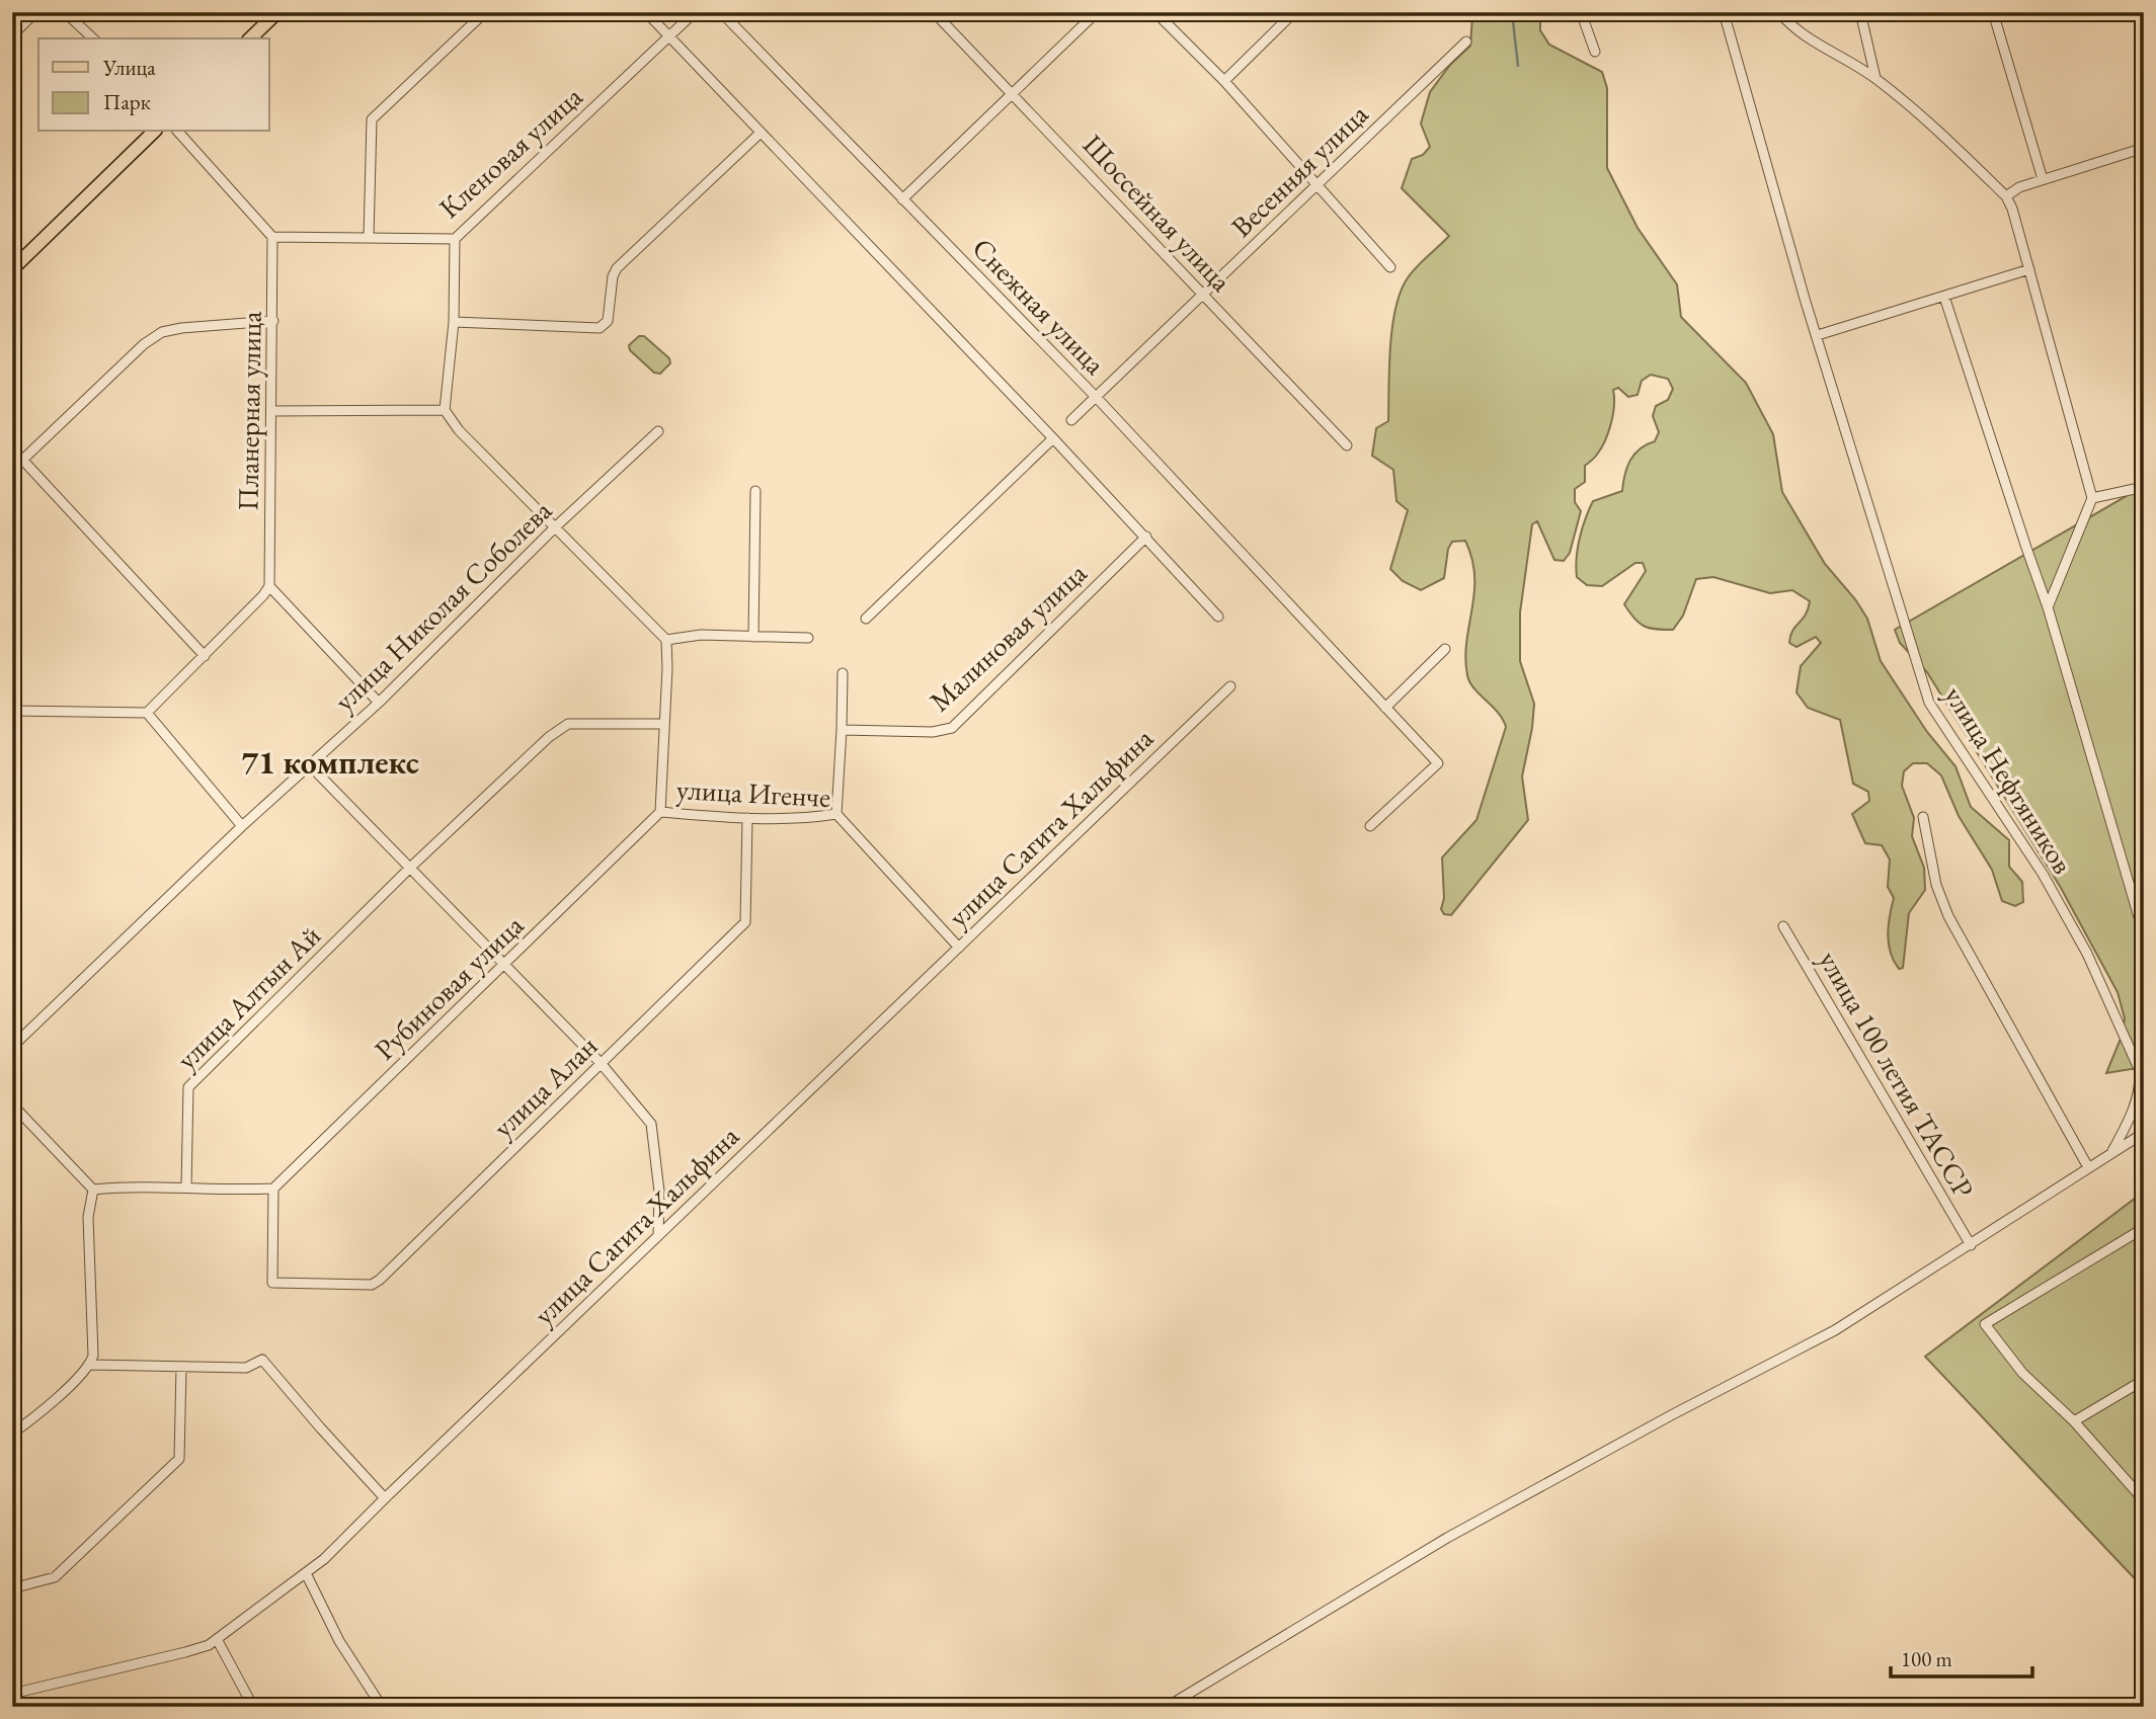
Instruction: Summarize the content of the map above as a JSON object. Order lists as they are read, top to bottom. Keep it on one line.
{"streets":{"street":["Кленовая улица","Весенняя улица","Шоссейная улица","Снежная улица","Планерная улица","улица Николая Соболева","Малиновая улица","улица Нефтяников","улица Игенче","улица Сагита Хальфина","Рубиновая улица","улица Алтын Ай","улица 100 летия ТАССР","улица Алан"]},"crossings":[["Кленовая улица","Планерная улица"],["Весенняя улица","Шоссейная улица"],["Весенняя улица","Снежная улица"],["улица Игенче","улица Сагита Хальфина"],["улица Игенче","Рубиновая улица"],["улица Игенче","улица Алан"],["Рубиновая улица","улица Алан"]],"districts":["71 комплекс"],"legend":["Улица","Парк"],"scale_bar":"100 m"}
